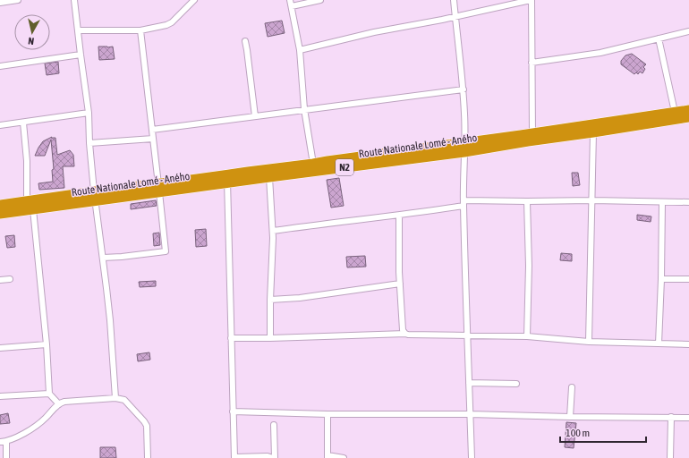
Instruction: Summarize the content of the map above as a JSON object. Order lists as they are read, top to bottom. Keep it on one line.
{"streets":{"highway":["Route Nationale Lomé - Aného","N2"]},"scale_bar":"100 m","north":"bottom"}
